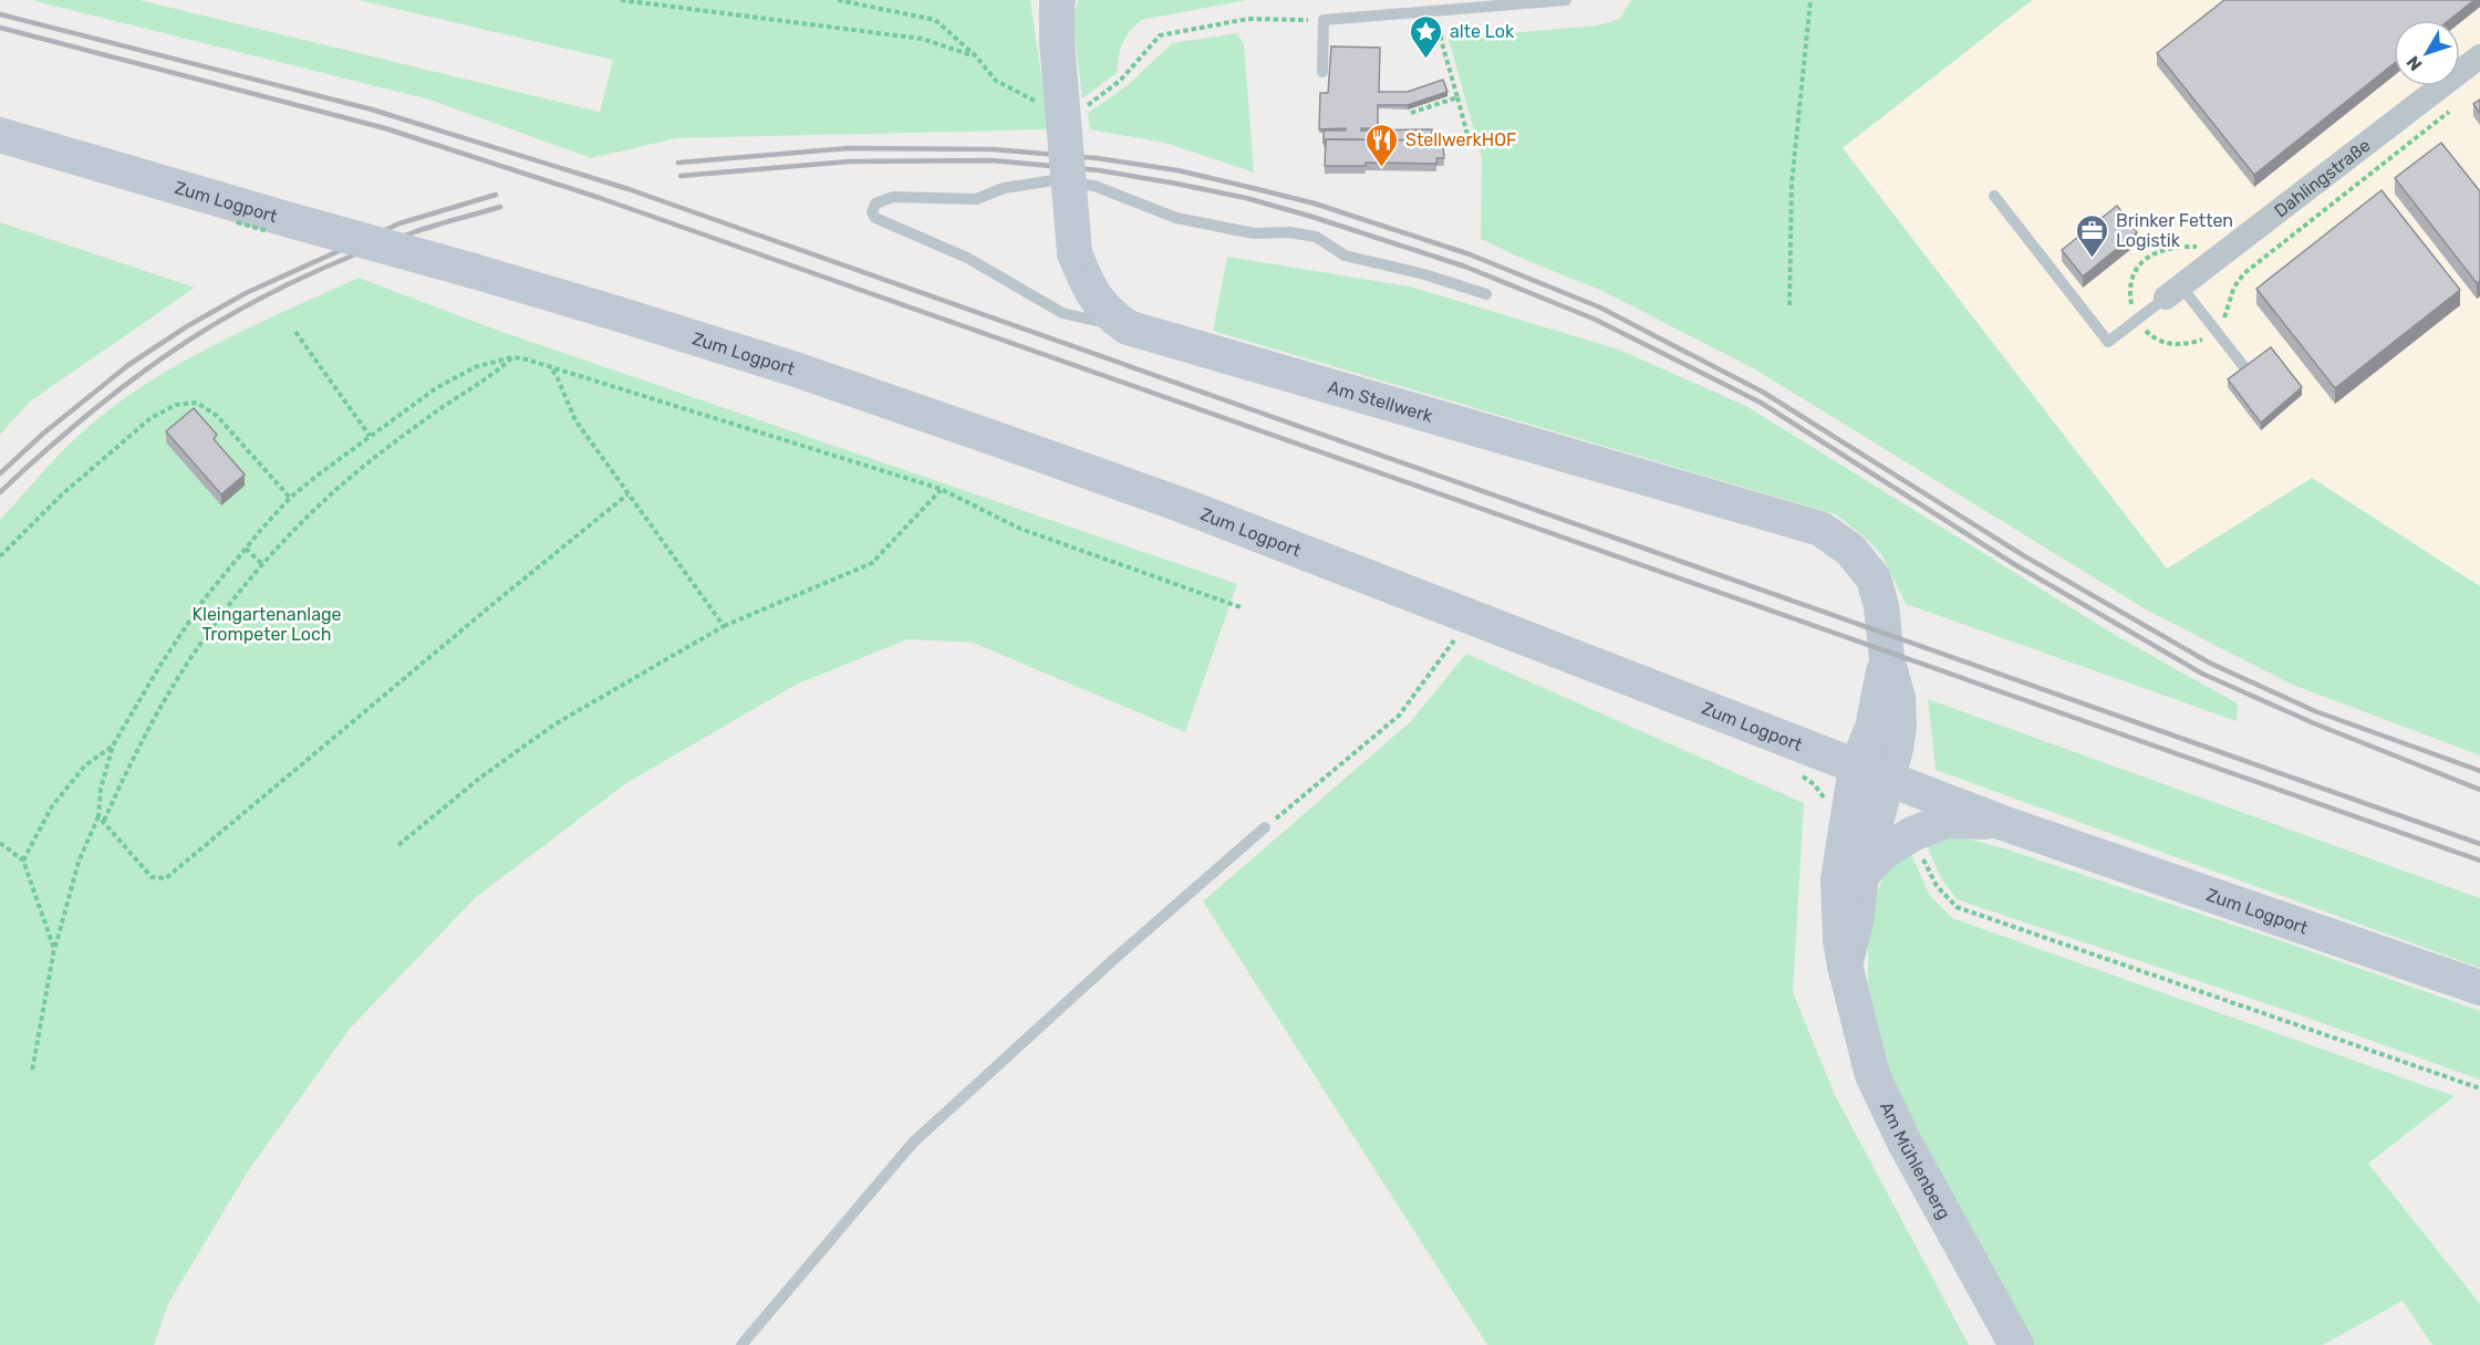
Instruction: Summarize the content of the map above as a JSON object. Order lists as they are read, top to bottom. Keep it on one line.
{"streets":{"main road":["Zum Logport","Am Stellwerk","Am Mühlenberg"],"street":["Dahlingstraße"]},"crossings":[["Zum Logport","Am Stellwerk"],["Zum Logport","Am Mühlenberg"],["Am Stellwerk","Am Mühlenberg"]],"parks":["Kleingartenanlage Trompeter Loch"],"places":{"place":["alte Lok"],"restaurant":["StellwerkHOF"],"office":["Brinker Fetten Logistik"]},"north":"bottom left"}
